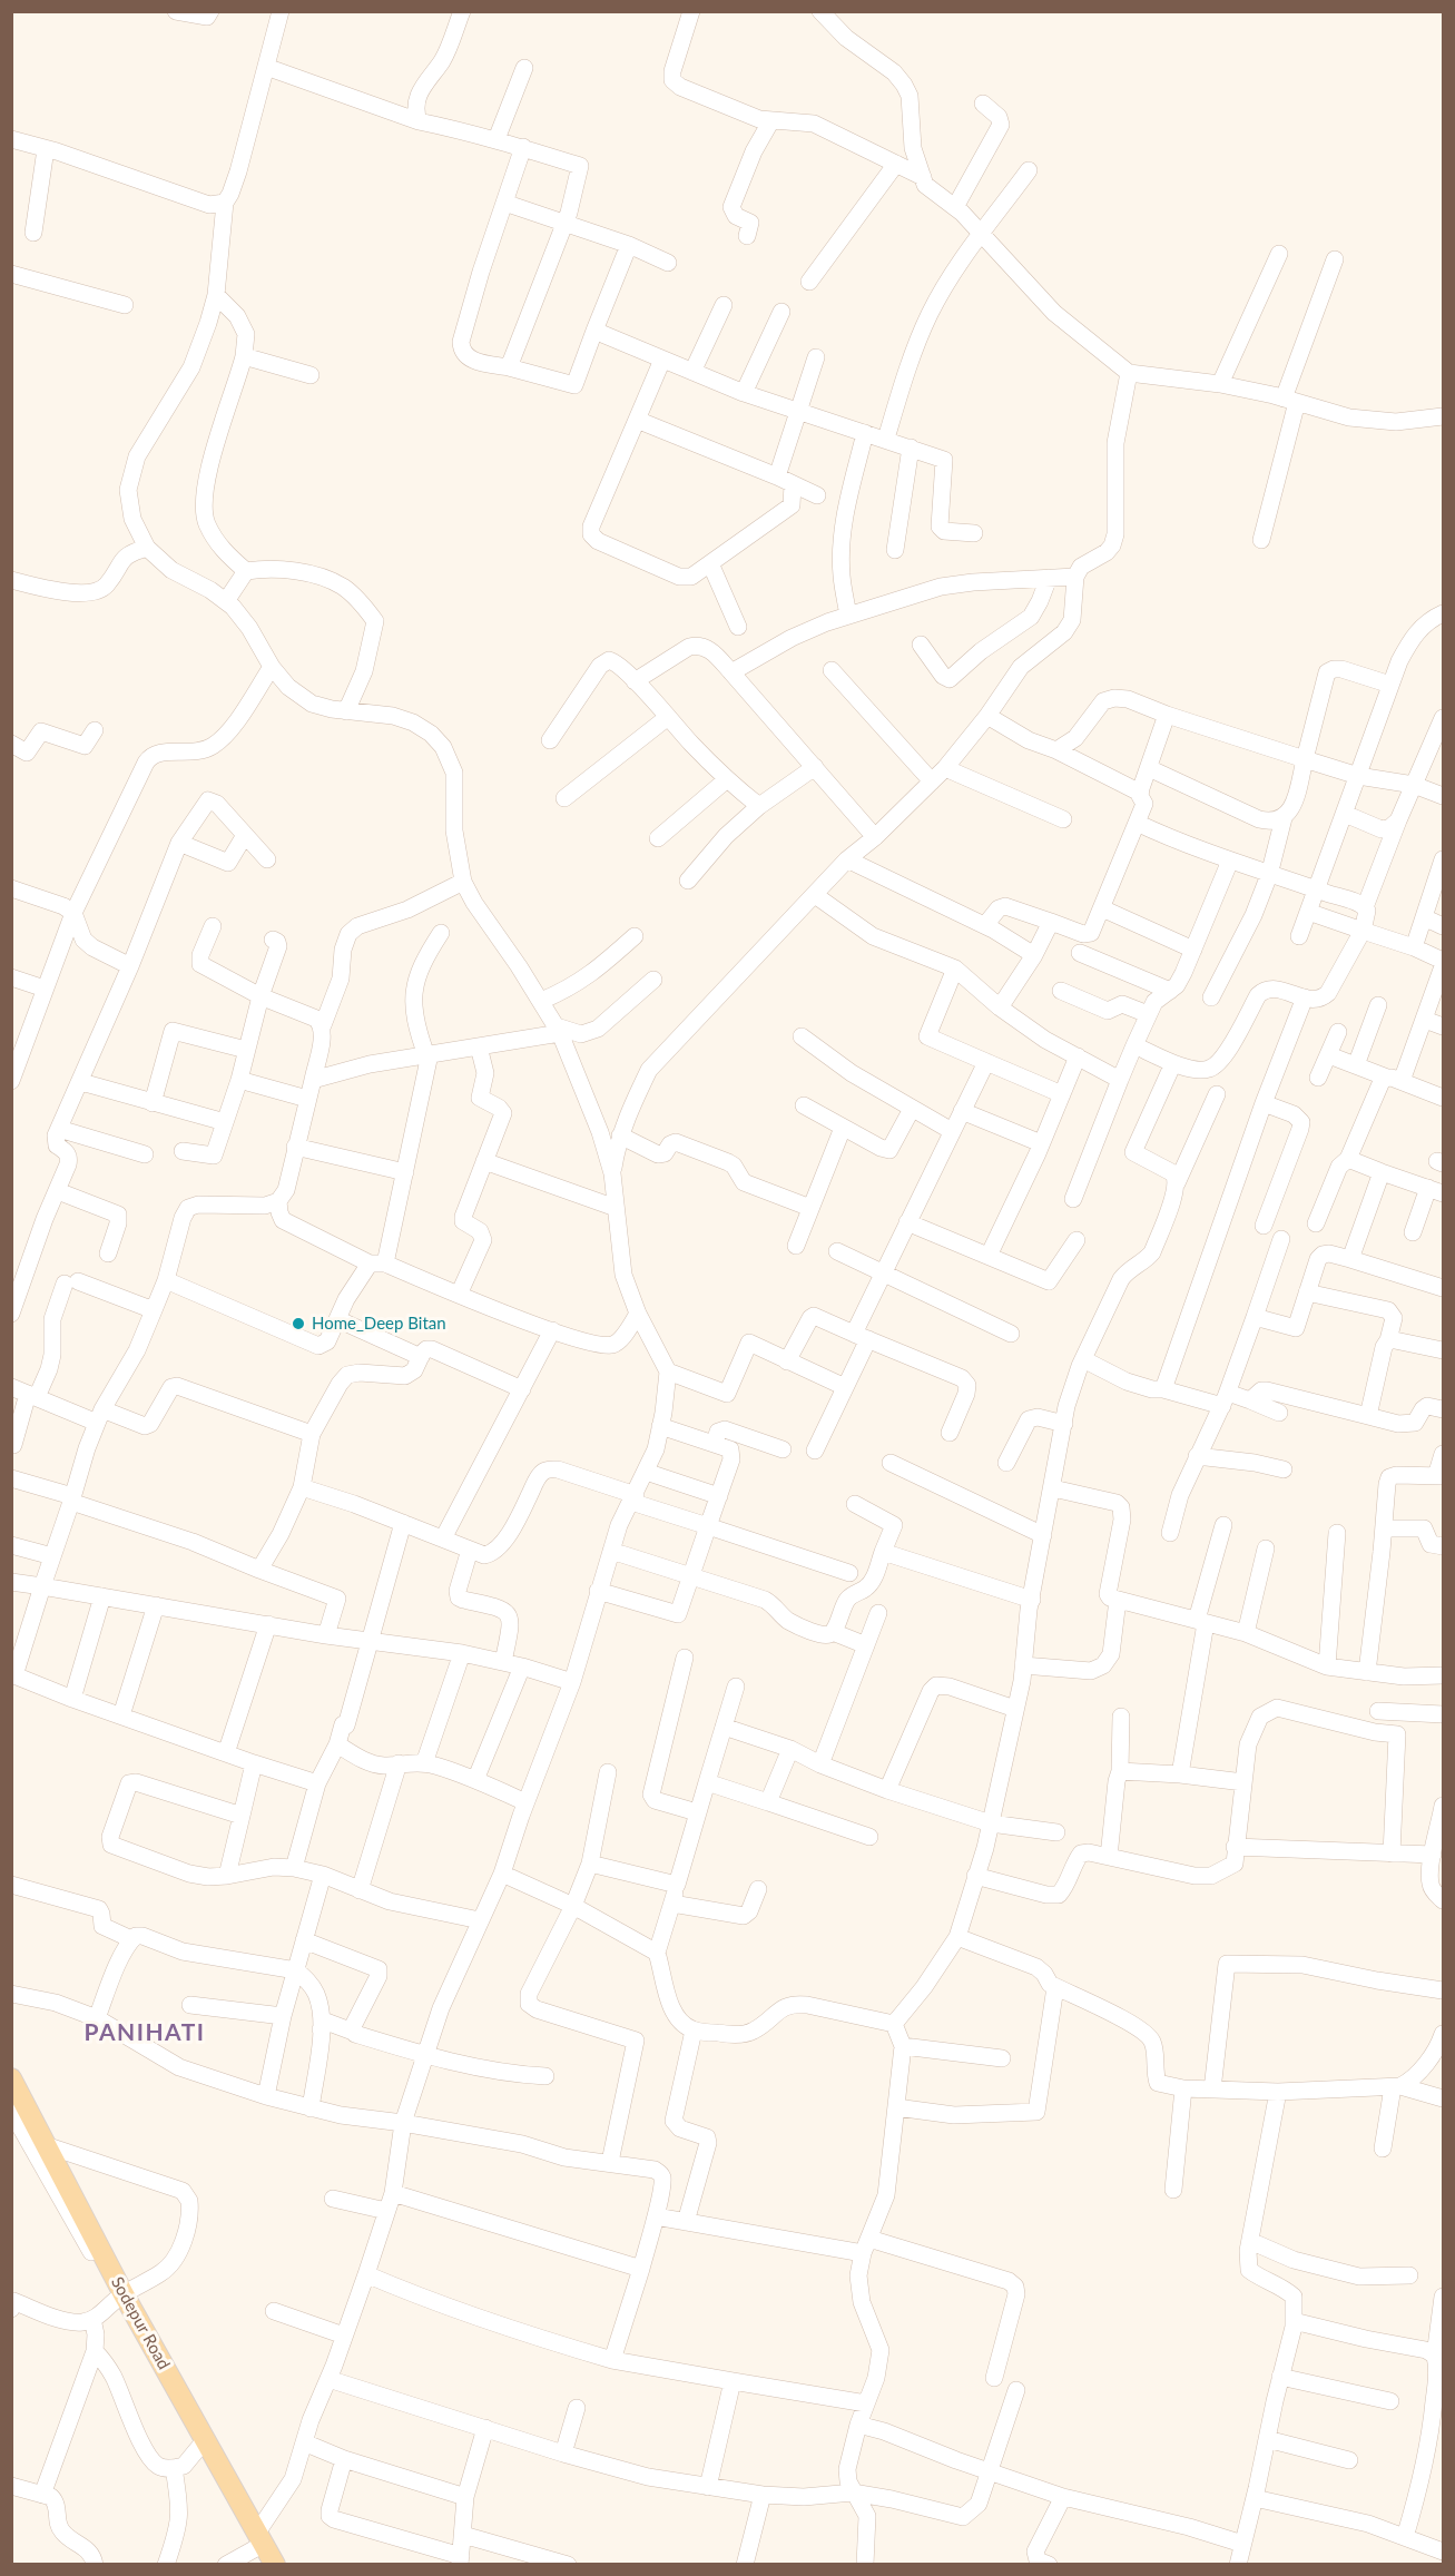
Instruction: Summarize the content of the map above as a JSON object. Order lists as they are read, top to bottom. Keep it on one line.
{"streets":{"main road":["Sodepur Road"]},"districts":["PANIHATI"],"places":["Home_Deep Bitan"]}
